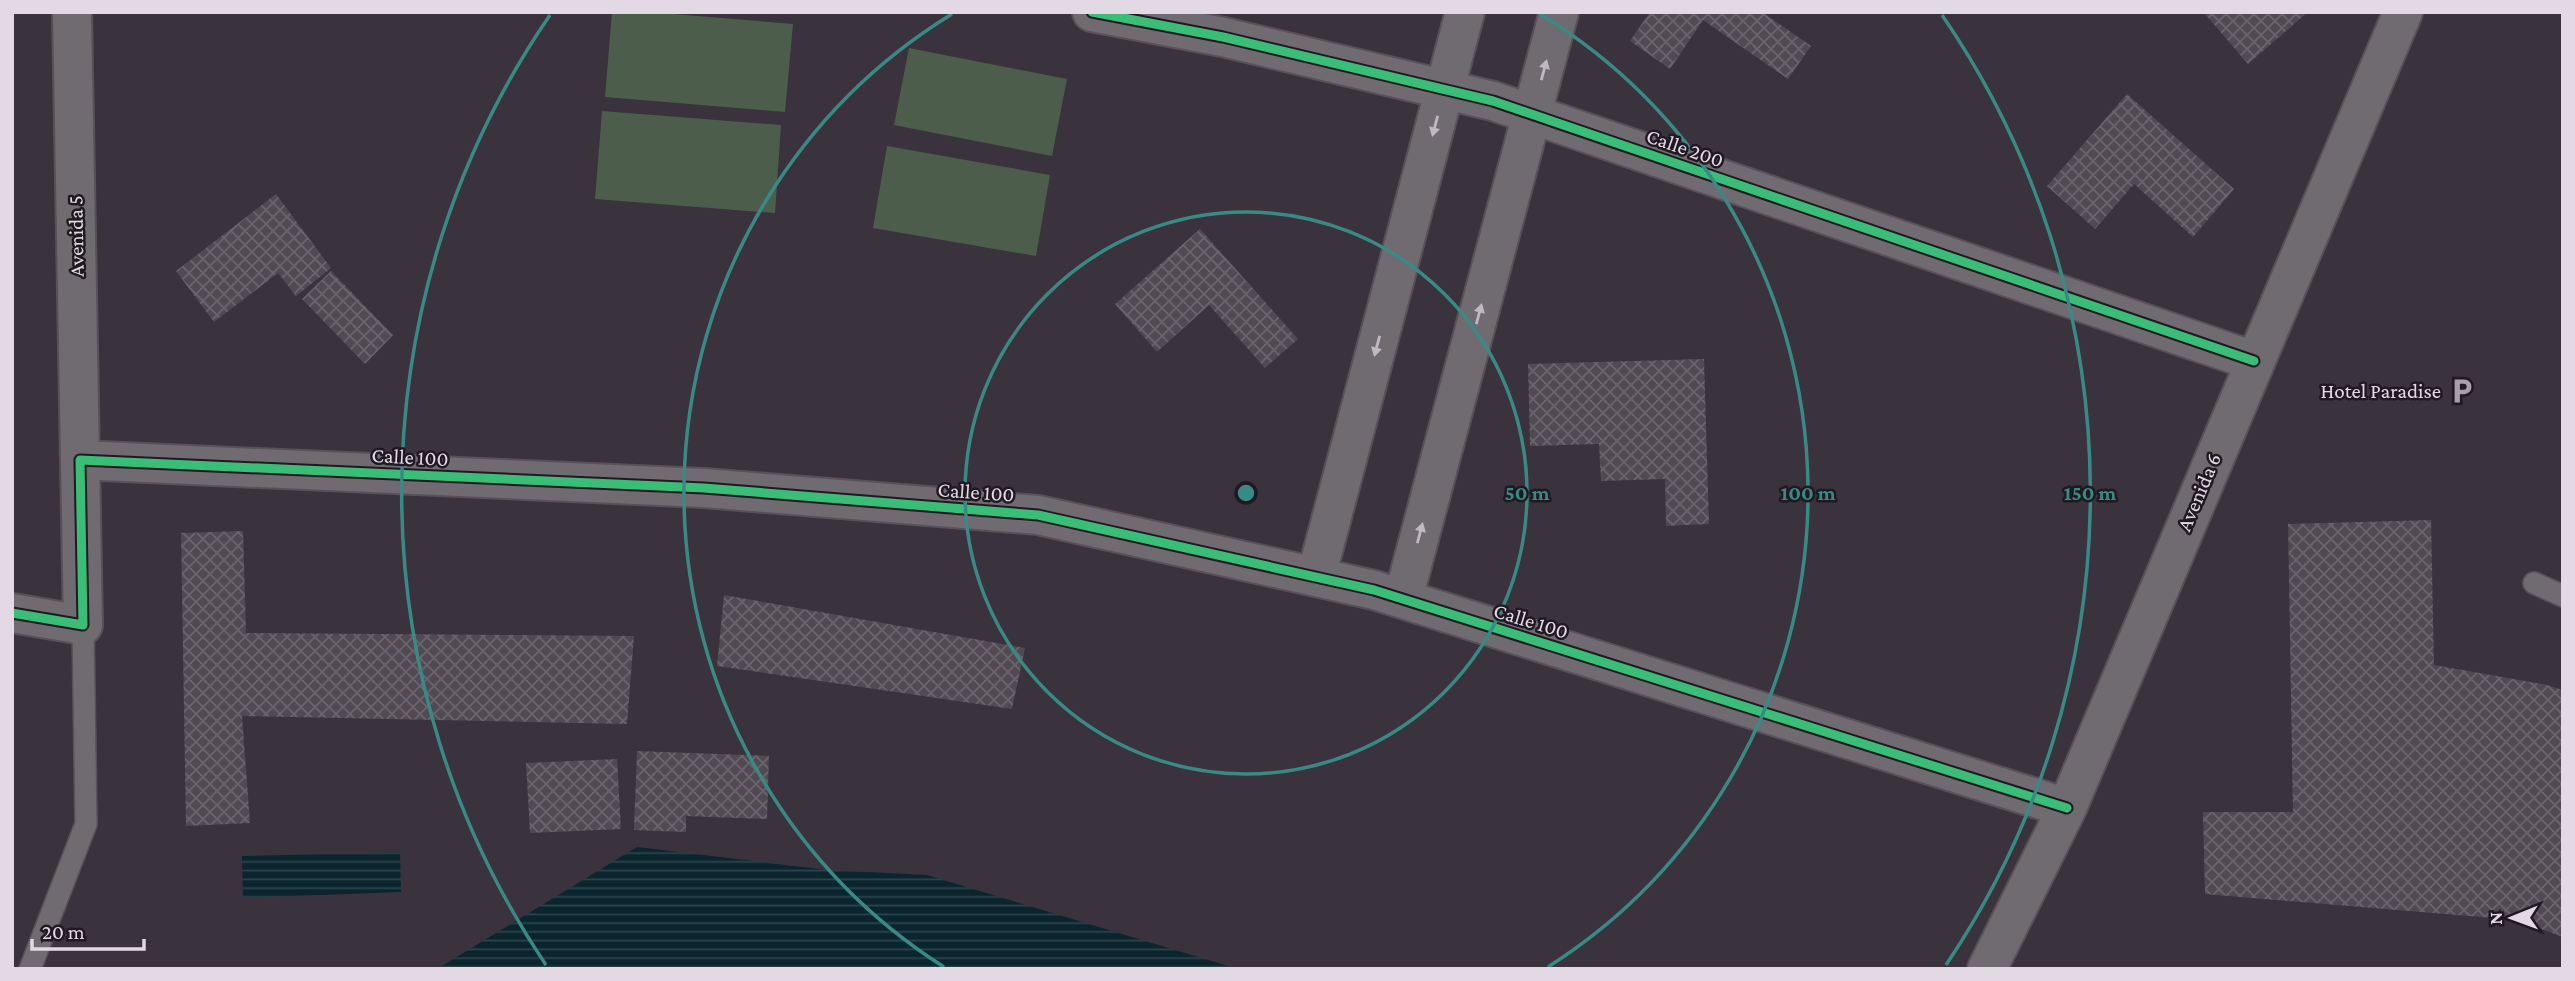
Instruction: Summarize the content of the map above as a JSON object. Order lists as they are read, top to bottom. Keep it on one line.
{"streets":{"street":["Calle 200","Avenida 5","Calle 100","Avenida 6"]},"crossings":[["Calle 200","Avenida 6"],["Avenida 5","Calle 100"],["Calle 100","Avenida 6"]],"places":{"parking":["Hotel Paradise"]},"scale_bar":"20 m","north":"left","rings":["50 m","100 m","150 m"]}
